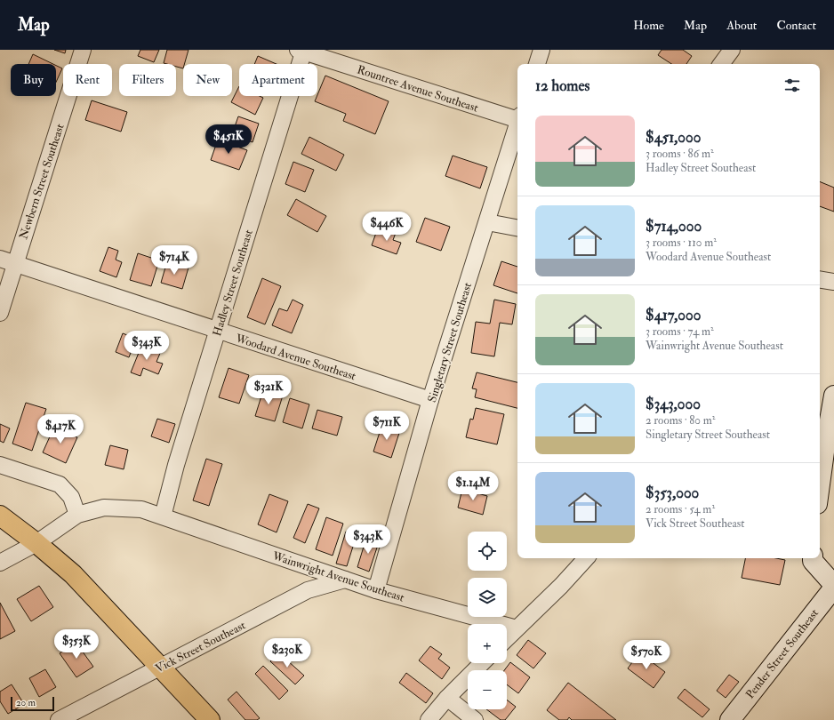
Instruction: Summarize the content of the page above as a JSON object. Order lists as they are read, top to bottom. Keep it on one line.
{"streets":{"street":["Rountree Avenue Southeast","Newbern Street Southeast","Hadley Street Southeast","Singletary Street Southeast","Woodard Avenue Southeast","Wainwright Avenue Southeast","Vick Street Southeast","Pender Street Southeast"]},"crossings":[["Rountree Avenue Southeast","Hadley Street Southeast"],["Newbern Street Southeast","Woodard Avenue Southeast"],["Hadley Street Southeast","Woodard Avenue Southeast"],["Hadley Street Southeast","Wainwright Avenue Southeast"],["Singletary Street Southeast","Woodard Avenue Southeast"],["Singletary Street Southeast","Wainwright Avenue Southeast"],["Wainwright Avenue Southeast","Vick Street Southeast"]],"scale_bar":"20 m","page":{"header":"Map","nav":["Home","Map","About","Contact"],"chip":["Buy","Rent","Filters","New","Apartment"],"heading":"12 homes","list":[{"name":"$451,000","note":"3 rooms · 86 m² · Hadley Street Southeast"},{"name":"$714,000","note":"3 rooms · 110 m² · Woodard Avenue Southeast"},{"name":"$417,000","note":"3 rooms · 74 m² · Wainwright Avenue Southeast"},{"name":"$343,000","note":"2 rooms · 80 m² · Singletary Street Southeast"},{"name":"$353,000","note":"2 rooms · 54 m² · Vick Street Southeast"}],"price":["$451K","$446K","$714K","$343K","$321K","$711K","$417K","$1.14M","$343K","$353K","$230K","$570K"],"map_buttons":["+","−"],"scale":"20 m"}}
